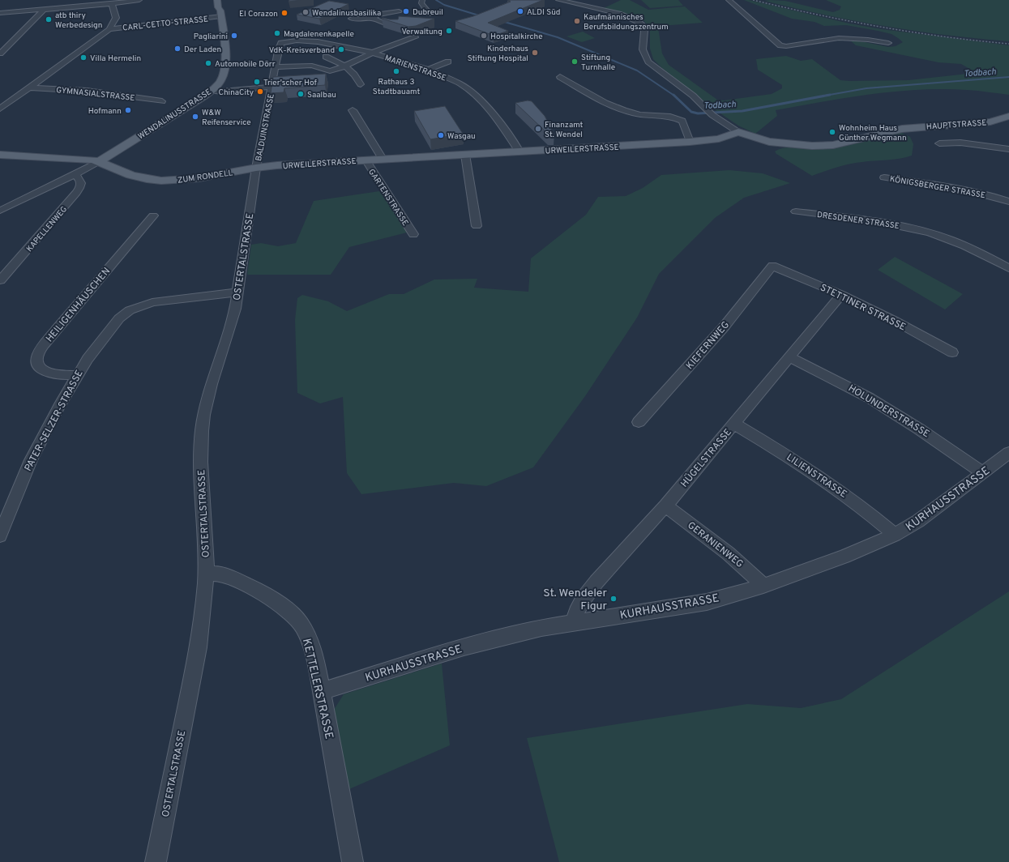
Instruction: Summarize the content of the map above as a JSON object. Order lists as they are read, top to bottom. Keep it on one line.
{"streets":{"main road":["WENDALINUSSTRASSE","HAUPTSTRASSE","URWEILERSTRASSE","ZUM RONDELL"],"street":["CARL-CETTO-STRASSE","MARIENSTRASSE","GYMNASIALSTRASSE","BALDUINSTRASSE","KÖNIGSBERGER STRASSE","GARTENSTRASSE","DRESDENER STRASSE","KAPELLENWEG","OSTERTALSTRASSE","HEILIGENHÄUSCHEN","STETTINER STRASSE","KIEFERNWEG","HOLUNDERSTRASSE","PATER-SELZER-STRASSE","HÜGELSTRASSE","LILIENSTRASSE","KURHAUSSTRASSE","GERANIENWEG","KETTELERSTRASSE"]},"crossings":[["CARL-CETTO-STRASSE","GYMNASIALSTRASSE"],["CARL-CETTO-STRASSE","WENDALINUSSTRASSE"],["MARIENSTRASSE","BALDUINSTRASSE"],["MARIENSTRASSE","URWEILERSTRASSE"],["WENDALINUSSTRASSE","BALDUINSTRASSE"],["WENDALINUSSTRASSE","ZUM RONDELL"],["HAUPTSTRASSE","URWEILERSTRASSE"],["BALDUINSTRASSE","URWEILERSTRASSE"],["BALDUINSTRASSE","ZUM RONDELL"],["BALDUINSTRASSE","OSTERTALSTRASSE"],["URWEILERSTRASSE","ZUM RONDELL"],["URWEILERSTRASSE","GARTENSTRASSE"],["URWEILERSTRASSE","OSTERTALSTRASSE"],["ZUM RONDELL","OSTERTALSTRASSE"],["OSTERTALSTRASSE","PATER-SELZER-STRASSE"],["OSTERTALSTRASSE","KETTELERSTRASSE"],["HEILIGENHÄUSCHEN","PATER-SELZER-STRASSE"],["STETTINER STRASSE","KIEFERNWEG"],["STETTINER STRASSE","HÜGELSTRASSE"],["HOLUNDERSTRASSE","HÜGELSTRASSE"],["HOLUNDERSTRASSE","KURHAUSSTRASSE"],["HÜGELSTRASSE","LILIENSTRASSE"],["HÜGELSTRASSE","KURHAUSSTRASSE"],["HÜGELSTRASSE","GERANIENWEG"],["LILIENSTRASSE","KURHAUSSTRASSE"],["KURHAUSSTRASSE","GERANIENWEG"],["KURHAUSSTRASSE","KETTELERSTRASSE"]],"water":["Todbach"],"places":["Dubreuil","ALDI Süd","Wendalinusbasilika","El Corazon","atb thiry Werbedesign","Kaufmännisches Berufsbildungszentrum","Verwaltung","Magdalenenkapelle","Pagliarini","Hospitalkirche","Der Laden","VdK-Kreisverband","Kinderhaus Stiftung Hospital","Villa Hermelin","Stiftung Turnhalle","Automobile Dörr","Rathaus 3 Stadtbauamt","Trier'scher Hof","ChinaCity","Saalbau","Hofmann","W&W Reifenservice","Finanzamt St. Wendel","Wohnheim Haus Günther Wegmann","Wasgau","St. Wendeler Figur"]}
